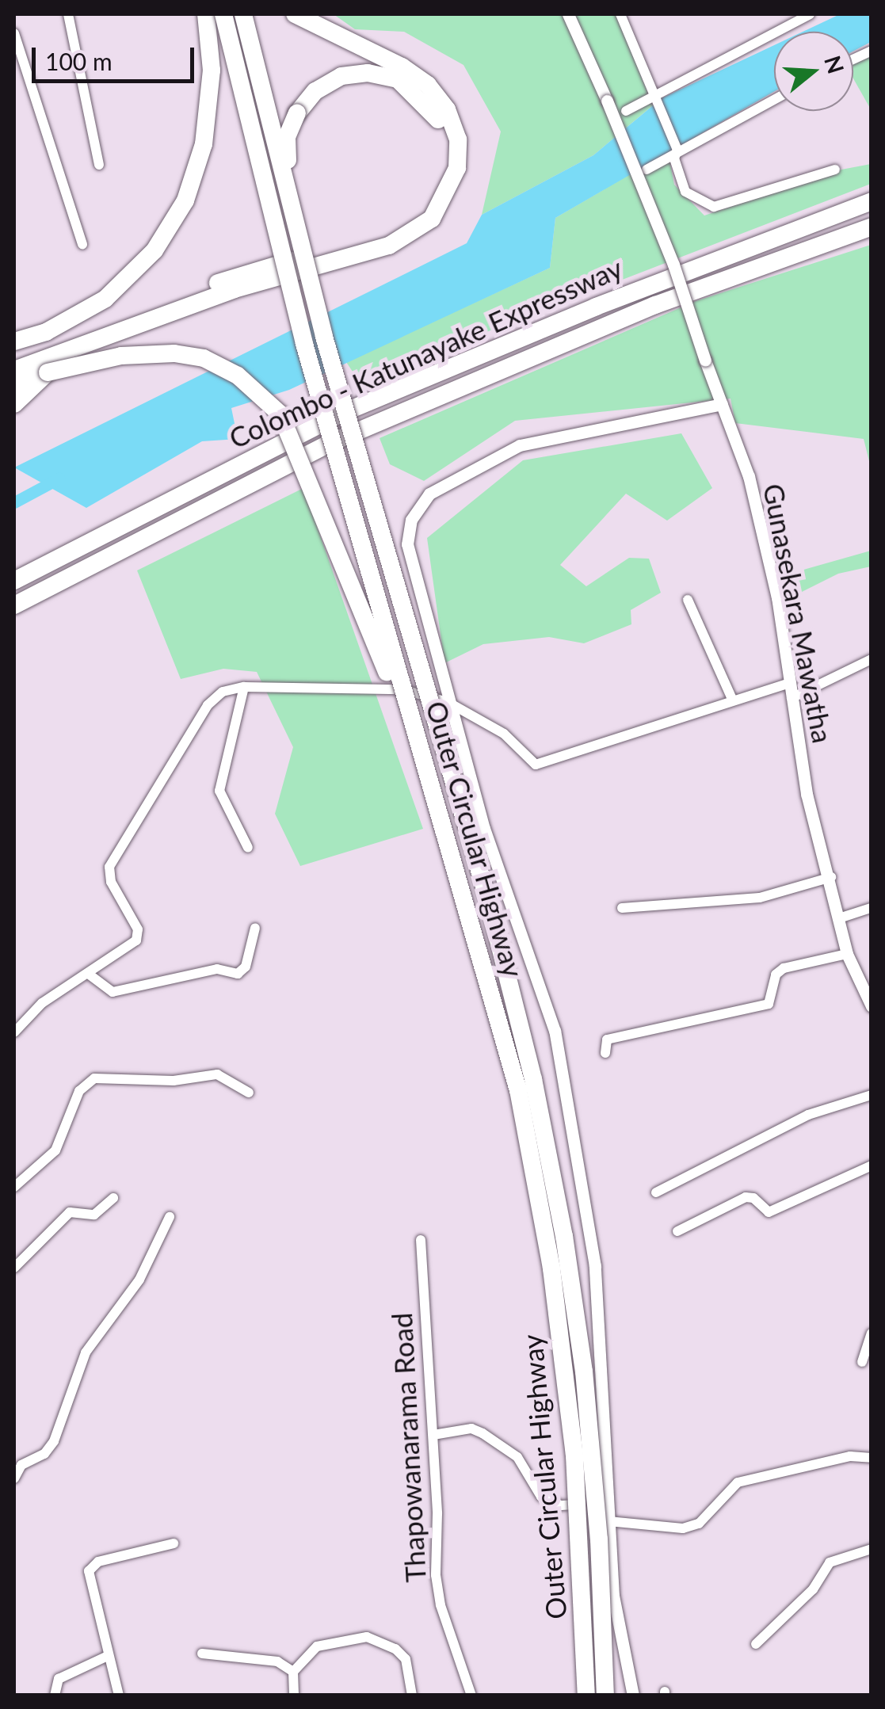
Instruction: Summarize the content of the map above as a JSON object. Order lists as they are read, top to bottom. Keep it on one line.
{"streets":{"highway":["Colombo - Katunayake Expressway","Outer Circular Highway"],"street":["Gunasekara Mawatha","Thapowanarama Road"]},"scale_bar":"100 m","north":"right"}
